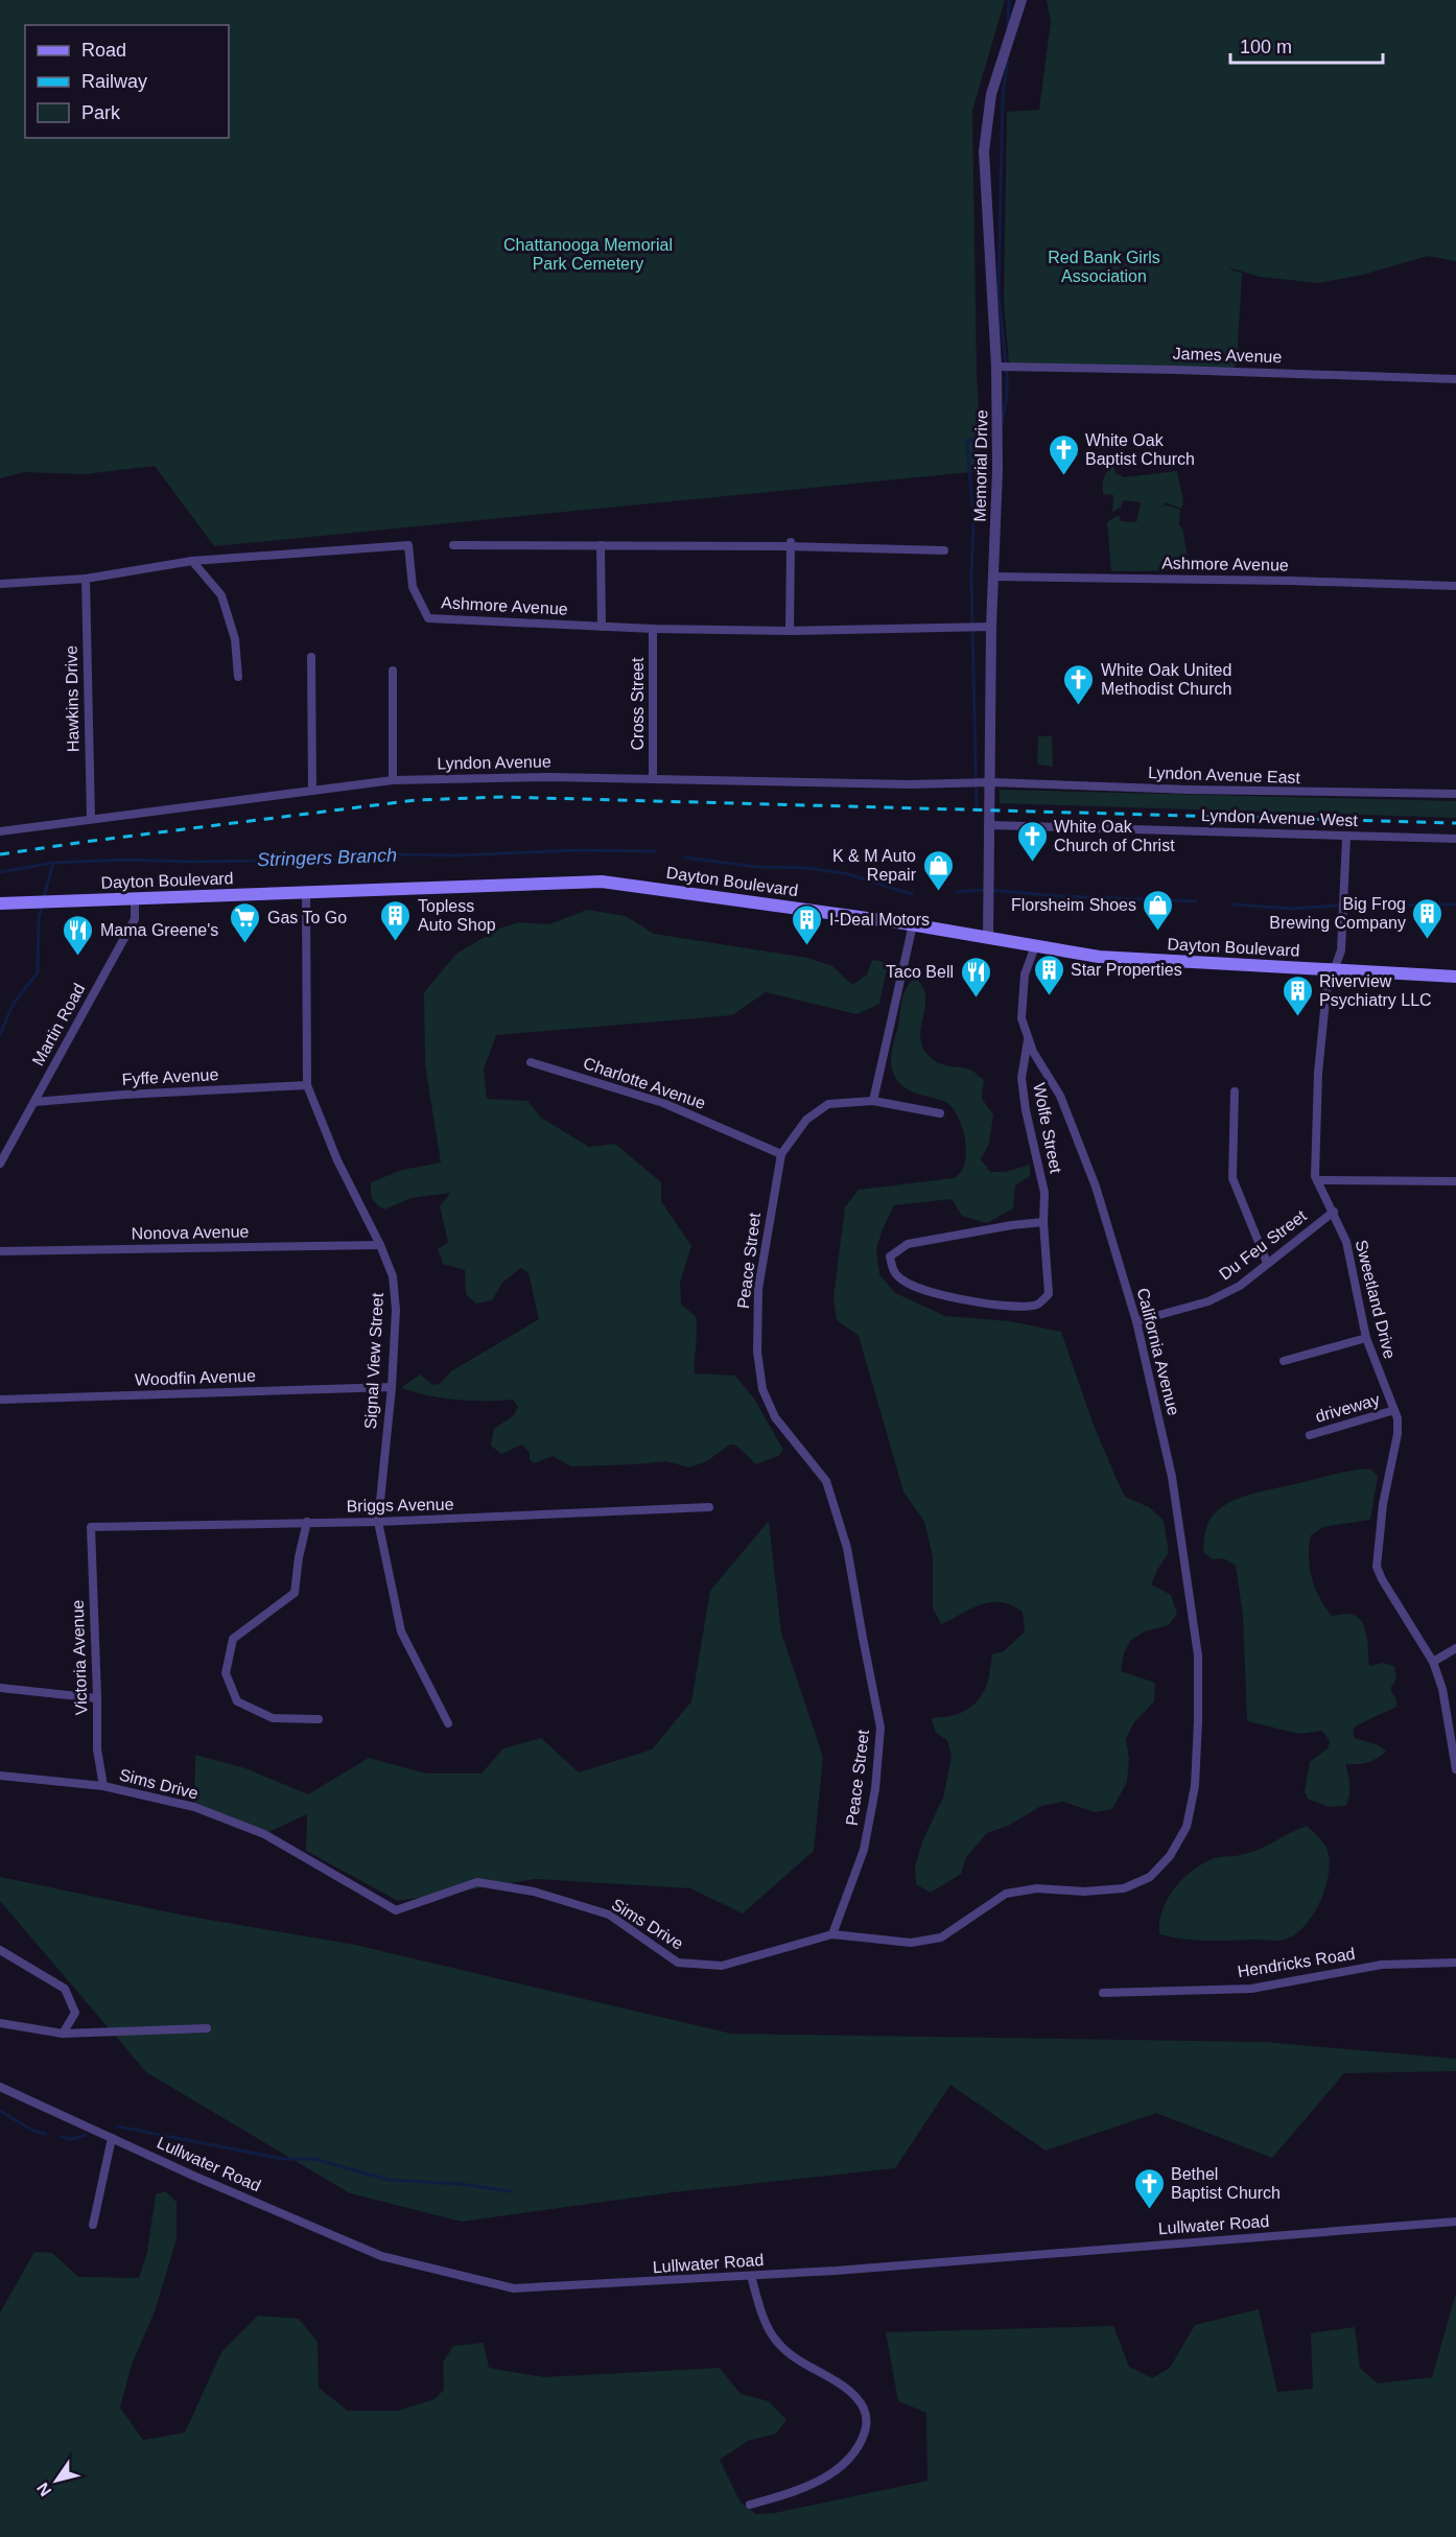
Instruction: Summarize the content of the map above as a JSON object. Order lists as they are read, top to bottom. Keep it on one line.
{"streets":{"main road":["Dayton Boulevard"],"street":["James Avenue","Memorial Drive","Ashmore Avenue","Hawkins Drive","Cross Street","Lyndon Avenue","Lyndon Avenue East","Lyndon Avenue West","Martin Road","Fyffe Avenue","Charlotte Avenue","Wolfe Street","Nonova Avenue","Du Feu Street","Peace Street","Sweetland Drive","California Avenue","Signal View Street","Woodfin Avenue","driveway","Briggs Avenue","Victoria Avenue","Sims Drive","Hendricks Road","Lullwater Road"]},"crossings":[["James Avenue","Memorial Drive"],["Memorial Drive","Ashmore Avenue"],["Memorial Drive","Lyndon Avenue"],["Memorial Drive","Lyndon Avenue East"],["Memorial Drive","Lyndon Avenue West"],["Memorial Drive","Dayton Boulevard"],["Ashmore Avenue","Hawkins Drive"],["Ashmore Avenue","Cross Street"],["Hawkins Drive","Lyndon Avenue"],["Cross Street","Lyndon Avenue"],["Lyndon Avenue","Lyndon Avenue East"],["Lyndon Avenue West","Sweetland Drive"],["Dayton Boulevard","Martin Road"],["Dayton Boulevard","Sweetland Drive"],["Dayton Boulevard","California Avenue"],["Dayton Boulevard","Signal View Street"],["Martin Road","Fyffe Avenue"],["Fyffe Avenue","Signal View Street"],["Charlotte Avenue","Peace Street"],["Wolfe Street","California Avenue"],["Nonova Avenue","Signal View Street"],["Du Feu Street","Sweetland Drive"],["Du Feu Street","California Avenue"],["Peace Street","Sims Drive"],["Sweetland Drive","driveway"],["California Avenue","Sims Drive"],["Signal View Street","Woodfin Avenue"],["Signal View Street","Briggs Avenue"],["Briggs Avenue","Victoria Avenue"],["Victoria Avenue","Sims Drive"]],"water":["Stringers Branch"],"parks":["Chattanooga Memorial Park Cemetery","Red Bank Girls Association"],"places":{"church":["White Oak Baptist Church","White Oak United Methodist Church","White Oak Church of Christ","Bethel Baptist Church"],"shop":["K & M Auto Repair","Florsheim Shoes"],"building":["Big Frog Brewing Company","Topless Auto Shop","I-Deal Motors","Star Properties","Riverview Psychiatry LLC"],"supermarket":["Gas To Go"],"restaurant":["Mama Greene's","Taco Bell"]},"legend":["Road","Railway","Park"],"scale_bar":"100 m","north":"bottom left"}
